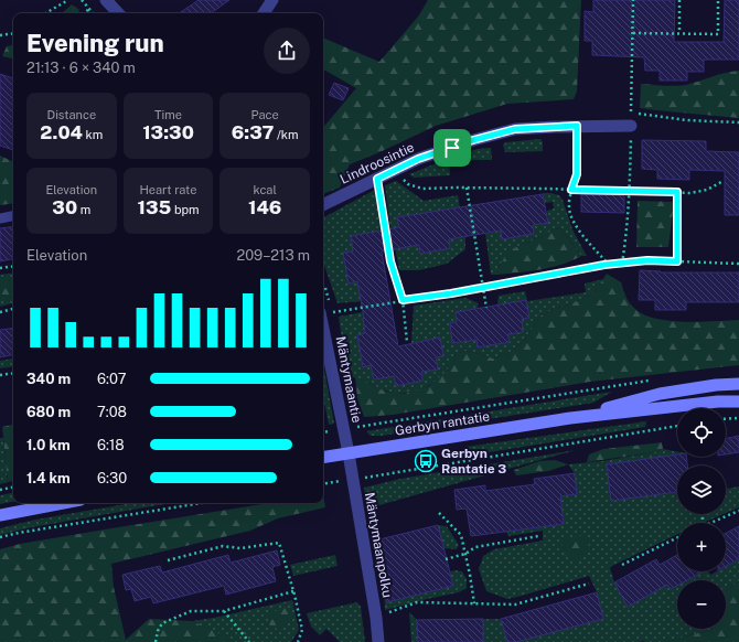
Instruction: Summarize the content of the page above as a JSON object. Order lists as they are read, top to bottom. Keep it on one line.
{"streets":{"main road":["Gerbyn rantatie"],"street":["Lindroosintie","Mäntymaantie","Mäntymaanpolku"]},"crossings":[["Mäntymaantie","Gerbyn rantatie"],["Mäntymaantie","Mäntymaanpolku"],["Gerbyn rantatie","Mäntymaanpolku"]],"places":{"bus stop":["Gerbyn Rantatie 3"]},"page":{"heading":["Evening run","21:13 · 6 × 340 m"],"stats":[["Distance","2.04 km"],["Time","13:30"],["Pace","6:37 /km"],["Elevation","30 m"],["Heart rate","135 bpm"],["kcal","146"]],"chart":["Elevation","209–213 m"],"list":[{"name":"340 m","note":"6:07"},{"name":"680 m","note":"7:08"},{"name":"1.0 km","note":"6:18"},{"name":"1.4 km","note":"6:30"}],"map_buttons":["+","−"]}}
